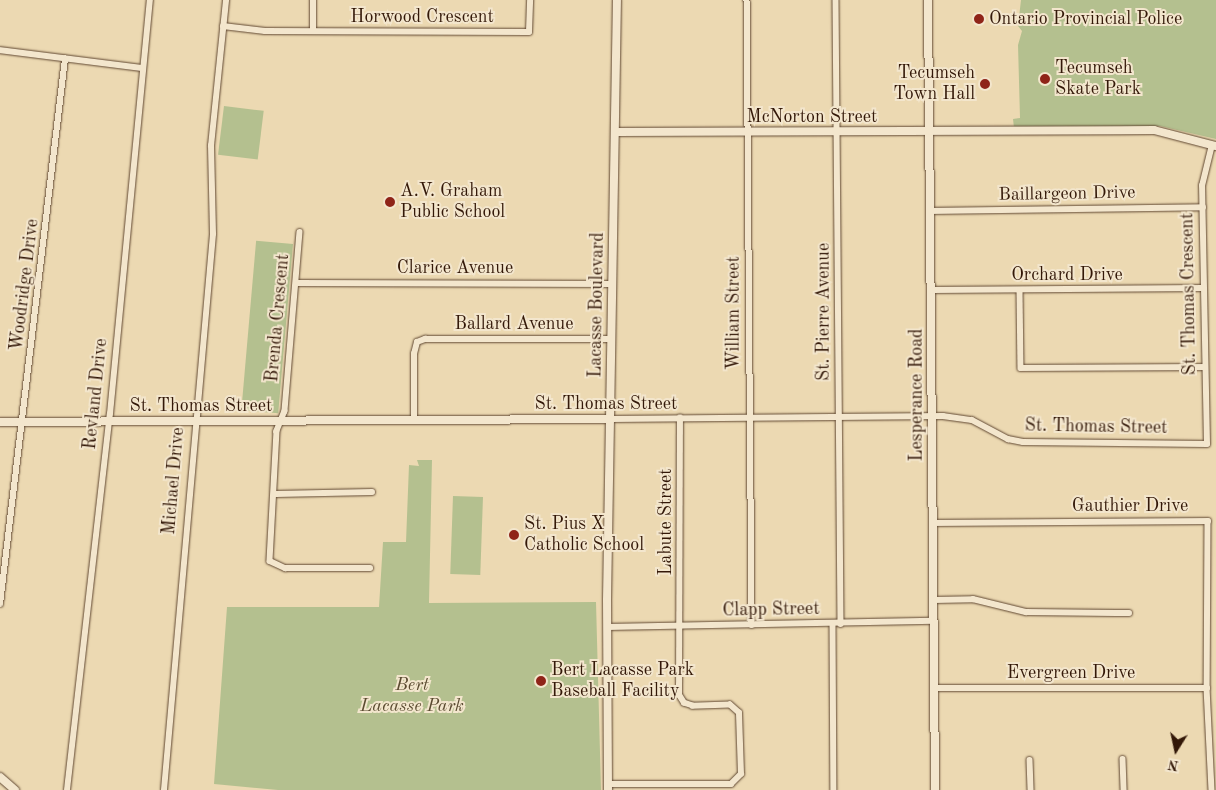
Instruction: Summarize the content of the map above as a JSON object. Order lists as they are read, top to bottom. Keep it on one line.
{"streets":{"street":["Horwood Crescent","McNorton Street","Baillargeon Drive","Clarice Avenue","Orchard Drive","Woodridge Drive","St. Thomas Crescent","Lacasse Boulevard","St. Pierre Avenue","William Street","Brenda Crescent","Ballard Avenue","Revland Drive","Lesperance Road","St. Thomas Street","Michael Drive","Gauthier Drive","Labute Street","Clapp Street","Evergreen Drive"]},"crossings":[["McNorton Street","St. Thomas Crescent"],["McNorton Street","Lacasse Boulevard"],["McNorton Street","St. Pierre Avenue"],["McNorton Street","William Street"],["McNorton Street","Lesperance Road"],["Baillargeon Drive","St. Thomas Crescent"],["Baillargeon Drive","Lesperance Road"],["Clarice Avenue","Lacasse Boulevard"],["Clarice Avenue","Brenda Crescent"],["Orchard Drive","St. Thomas Crescent"],["Orchard Drive","Lesperance Road"],["Woodridge Drive","St. Thomas Street"],["St. Thomas Crescent","St. Thomas Street"],["Lacasse Boulevard","Ballard Avenue"],["Lacasse Boulevard","St. Thomas Street"],["Lacasse Boulevard","Labute Street"],["Lacasse Boulevard","Clapp Street"],["St. Pierre Avenue","St. Thomas Street"],["St. Pierre Avenue","Clapp Street"],["William Street","St. Thomas Street"],["William Street","Clapp Street"],["Brenda Crescent","St. Thomas Street"],["Ballard Avenue","St. Thomas Street"],["Revland Drive","St. Thomas Street"],["Lesperance Road","St. Thomas Street"],["Lesperance Road","Gauthier Drive"],["Lesperance Road","Clapp Street"],["Lesperance Road","Evergreen Drive"],["St. Thomas Street","Michael Drive"],["St. Thomas Street","Labute Street"],["Gauthier Drive","Evergreen Drive"],["Labute Street","Clapp Street"]],"parks":["Bert Lacasse Park"],"places":["Ontario Provincial Police","Tecumseh Skate Park","Tecumseh Town Hall","A.V. Graham Public School","St. Pius X Catholic School","Bert Lacasse Park Baseball Facility"],"north":"bottom"}
